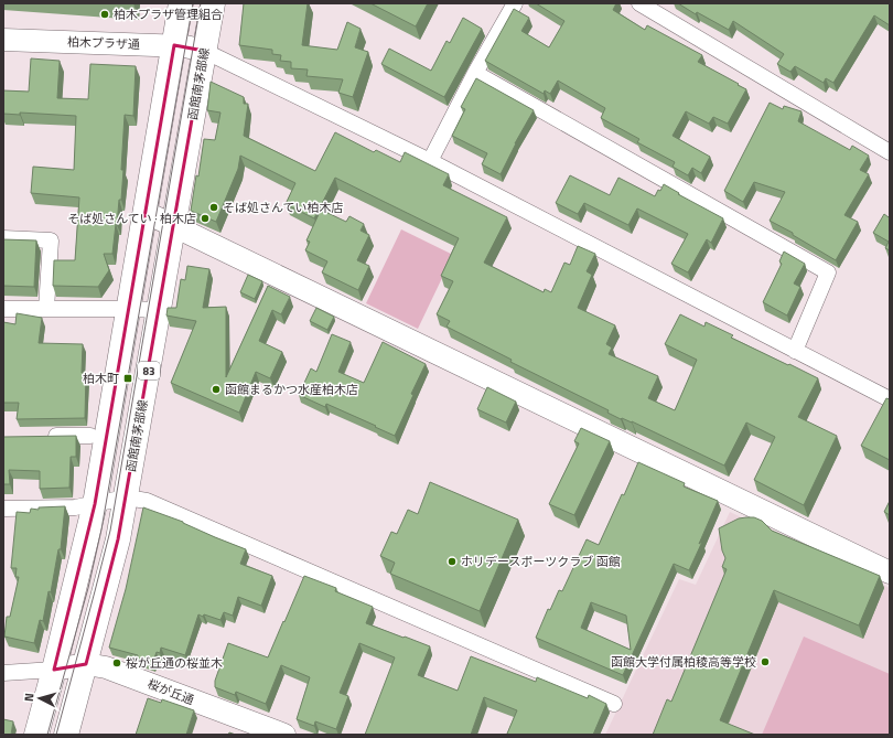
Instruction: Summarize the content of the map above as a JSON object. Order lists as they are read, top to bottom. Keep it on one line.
{"streets":{"main road":["函館南茅部線","83"],"street":["柏木プラザ通","桜が丘通"]},"crossings":[["柏木プラザ通","函館南茅部線"],["函館南茅部線","桜が丘通"]],"places":{"other":["柏木プラザ管理組合","そば処さんてい柏木店","そば処さんてい · 柏木店","函館まるかつ水産柏木店","ホリデースポーツクラブ 函館","函館大学付属柏稜高等学校","桜が丘通の桜並木"],"transit":["柏木町"]},"north":"left"}
